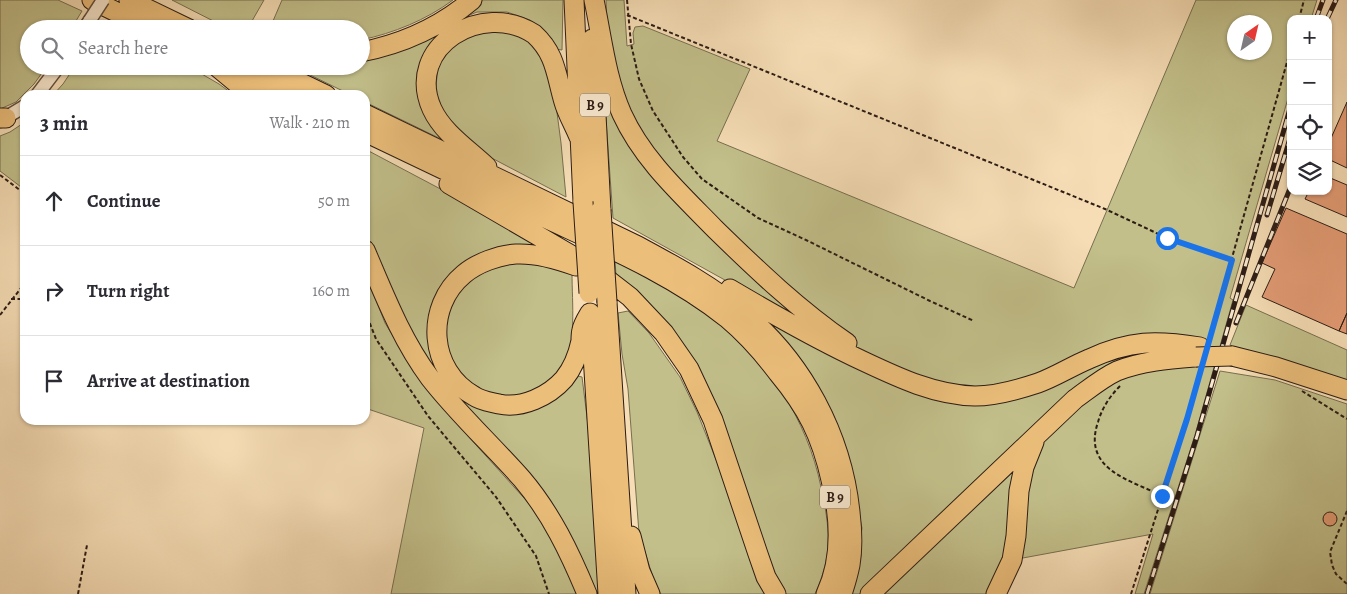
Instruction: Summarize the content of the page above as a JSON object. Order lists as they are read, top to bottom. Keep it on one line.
{"streets":{"highway":["B 9"]},"north":"top right","page":{"map_buttons":["+","−"],"search":"Search here","heading":["3 min","Walk · 210 m"],"list":[["Continue","50 m"],["Turn right","160 m"],"Arrive at destination"]}}
